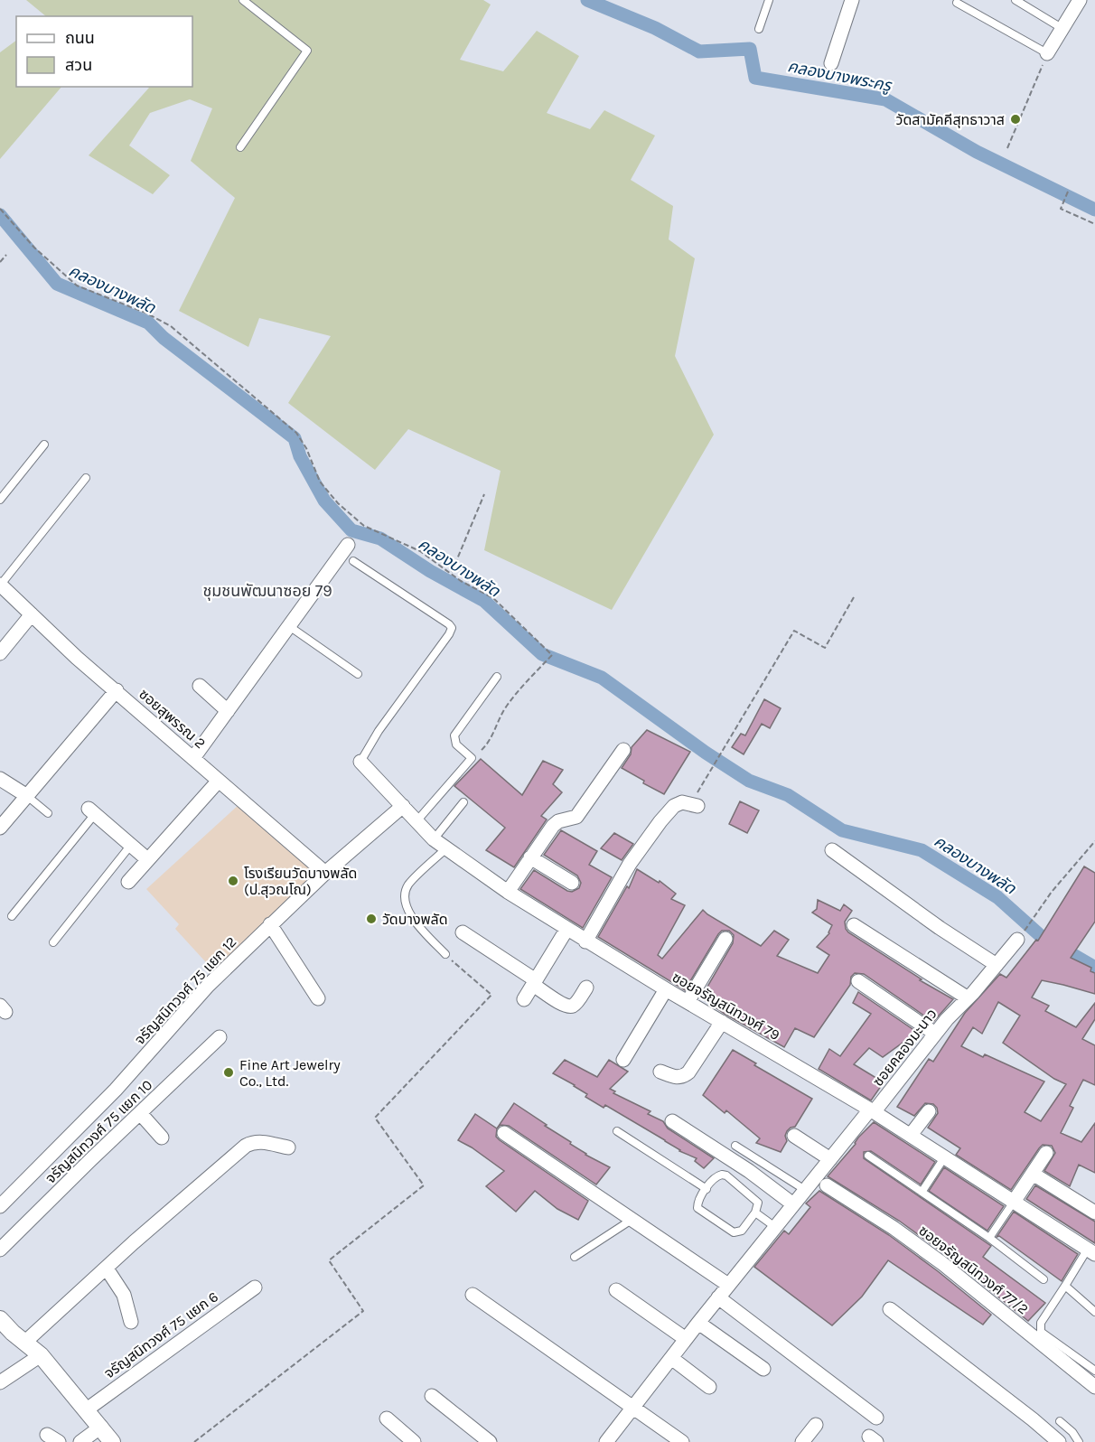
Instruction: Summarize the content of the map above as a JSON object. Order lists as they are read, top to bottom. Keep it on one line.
{"streets":{"street":["ซอยสุพรรณ 2","จรัญสนิทวงศ์ 75 แยก 12","ซอยจรัญสนิทวงศ์ 79","ซอยคลองมะนาว","จรัญสนิทวงศ์ 75 แยก 10","ซอยจรัญสนิทวงศ์ 77/2","จรัญสนิทวงศ์ 75 แยก 6"]},"crossings":[["ซอยสุพรรณ 2","จรัญสนิทวงศ์ 75 แยก 12"],["จรัญสนิทวงศ์ 75 แยก 12","ซอยจรัญสนิทวงศ์ 79"],["ซอยจรัญสนิทวงศ์ 79","ซอยคลองมะนาว"]],"districts":["ชุมชนพัฒนาซอย 79"],"water":["คลองบางพระครู","คลองบางพลัด"],"places":["วัดสามัคคีสุทธาวาส","โรงเรียนวัดบางพลัด (ป.สุวณโณ)","วัดบางพลัด","Fine Art Jewelry Co., Ltd."],"legend":["ถนน","สวน"]}
